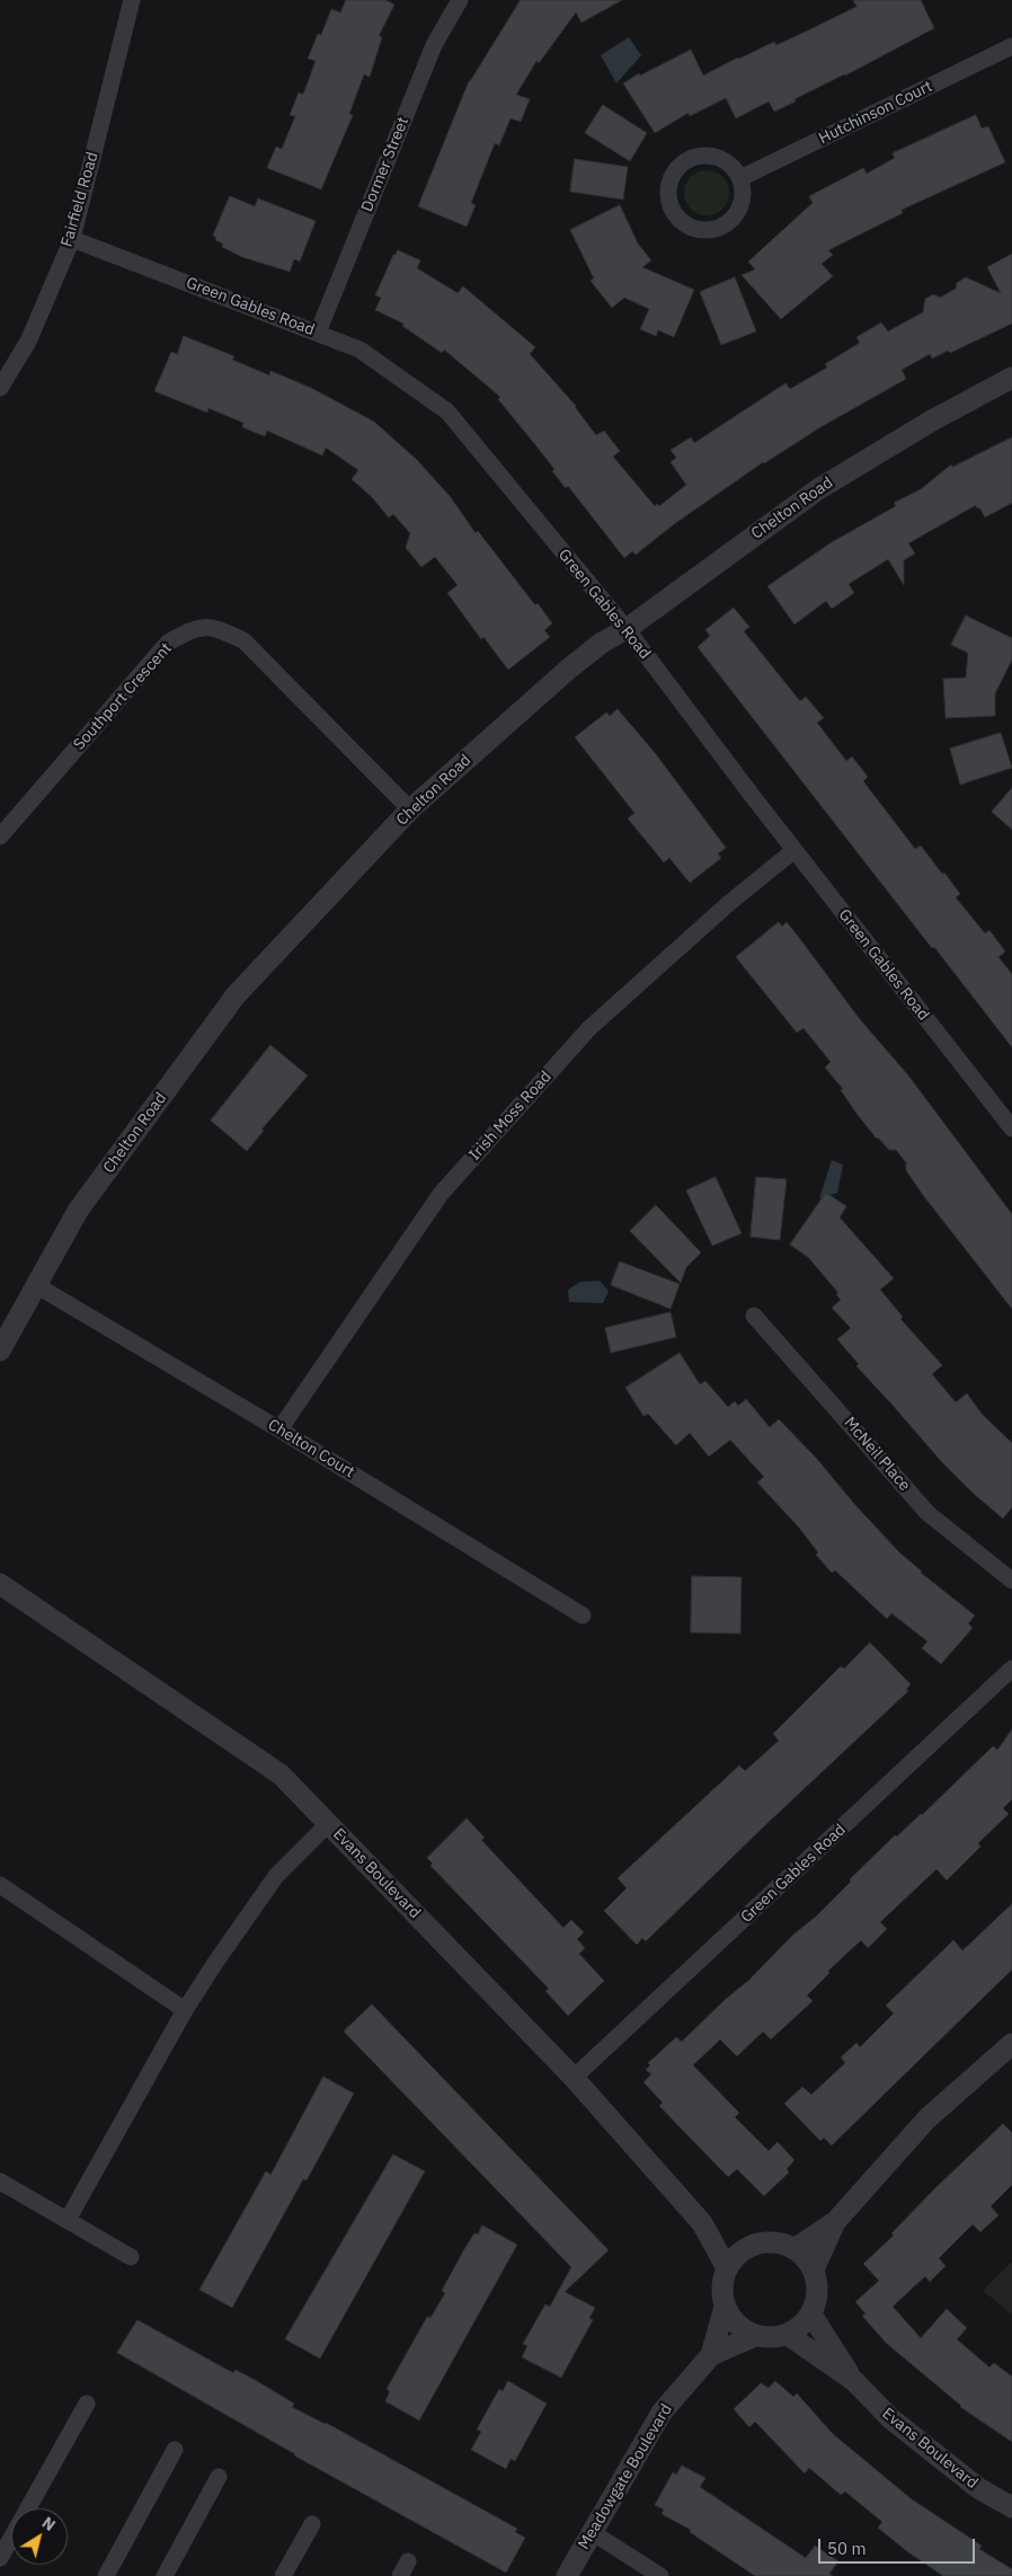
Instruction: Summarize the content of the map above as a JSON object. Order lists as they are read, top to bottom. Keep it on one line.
{"streets":{"street":["Hutchinson Court","Dormer Street","Fairfield Road","Green Gables Road","Chelton Road","Southport Crescent","Irish Moss Road","Chelton Court","McNeil Place","Evans Boulevard","Meadowgate Boulevard"]},"crossings":[["Dormer Street","Green Gables Road"],["Fairfield Road","Green Gables Road"],["Green Gables Road","Chelton Road"],["Green Gables Road","Irish Moss Road"],["Green Gables Road","Evans Boulevard"],["Chelton Road","Southport Crescent"],["Chelton Road","Chelton Court"],["Irish Moss Road","Chelton Court"],["Evans Boulevard","Meadowgate Boulevard"]],"scale_bar":"50 m","north":"top right"}
